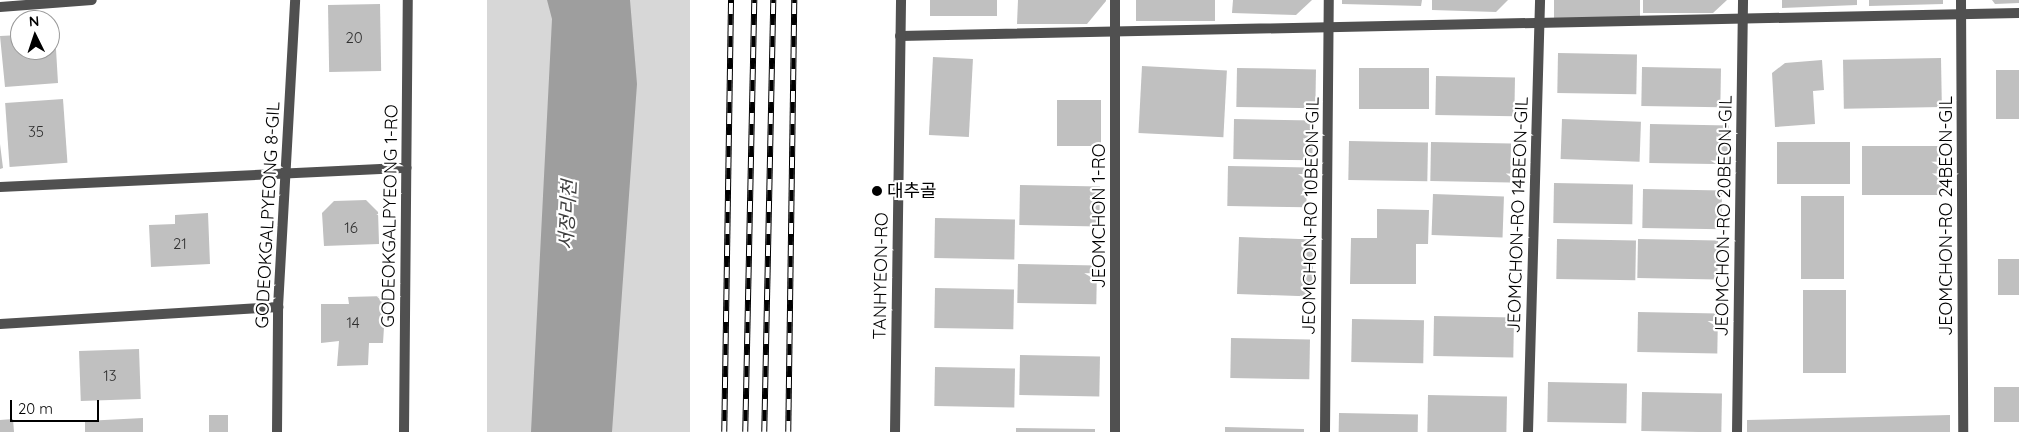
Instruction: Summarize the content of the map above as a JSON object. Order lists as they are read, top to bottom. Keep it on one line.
{"streets":{"street":["GODEOKGALPYEONG 8-GIL","JEOMCHON-RO 14BEON-GIL","GODEOKGALPYEONG 1-RO","JEOMCHON 1-RO","JEOMCHON-RO 10BEON-GIL","JEOMCHON-RO 20BEON-GIL","JEOMCHON-RO 24BEON-GIL","TANHYEON-RO"]},"water":["서정리천"],"places":["대추골"],"house_numbers":["20","35","16","21","14","13"],"scale_bar":"20 m","north":"top"}
